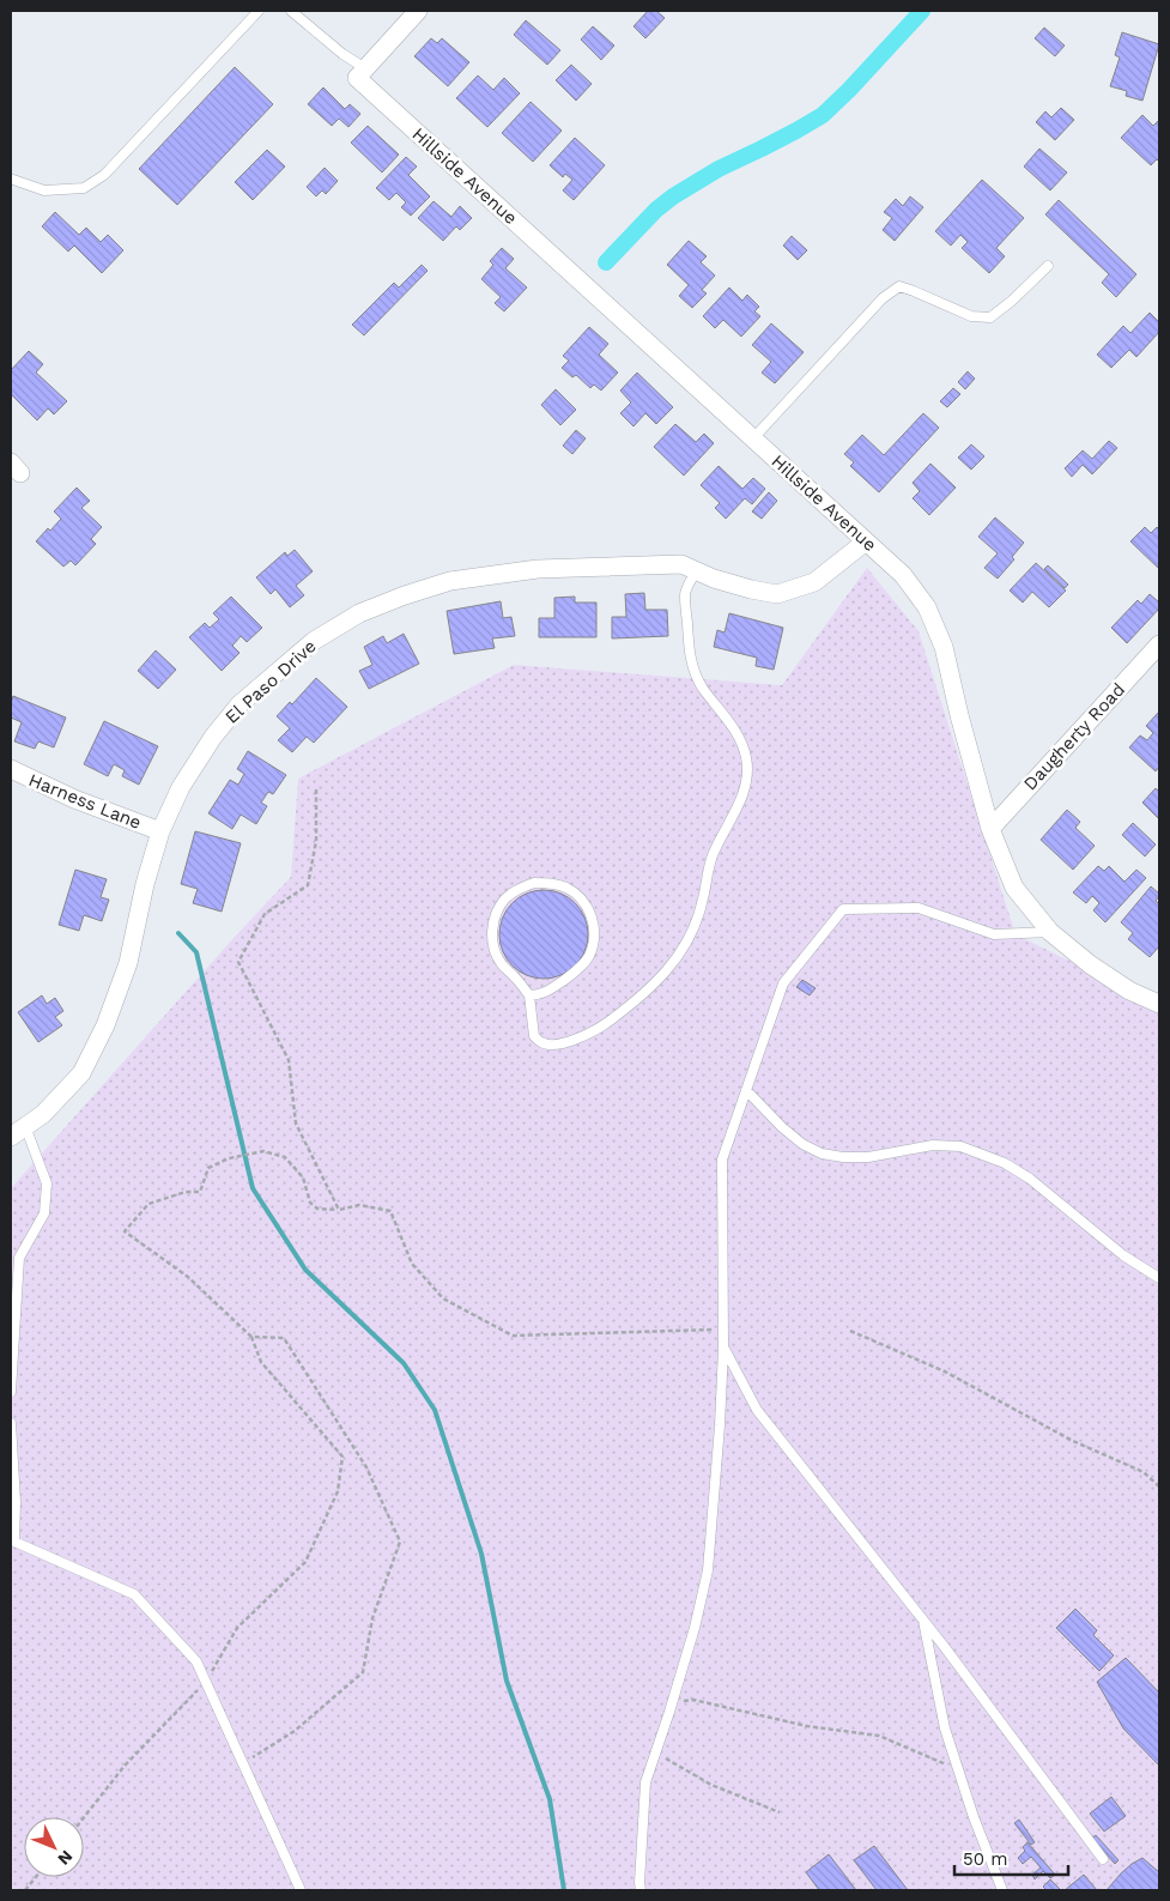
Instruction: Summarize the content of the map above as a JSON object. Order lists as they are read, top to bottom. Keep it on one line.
{"streets":{"street":["Hillside Avenue","El Paso Drive","Daugherty Road","Harness Lane"]},"crossings":[["Hillside Avenue","El Paso Drive"],["Hillside Avenue","Daugherty Road"],["El Paso Drive","Harness Lane"]],"scale_bar":"50 m","north":"bottom right"}
